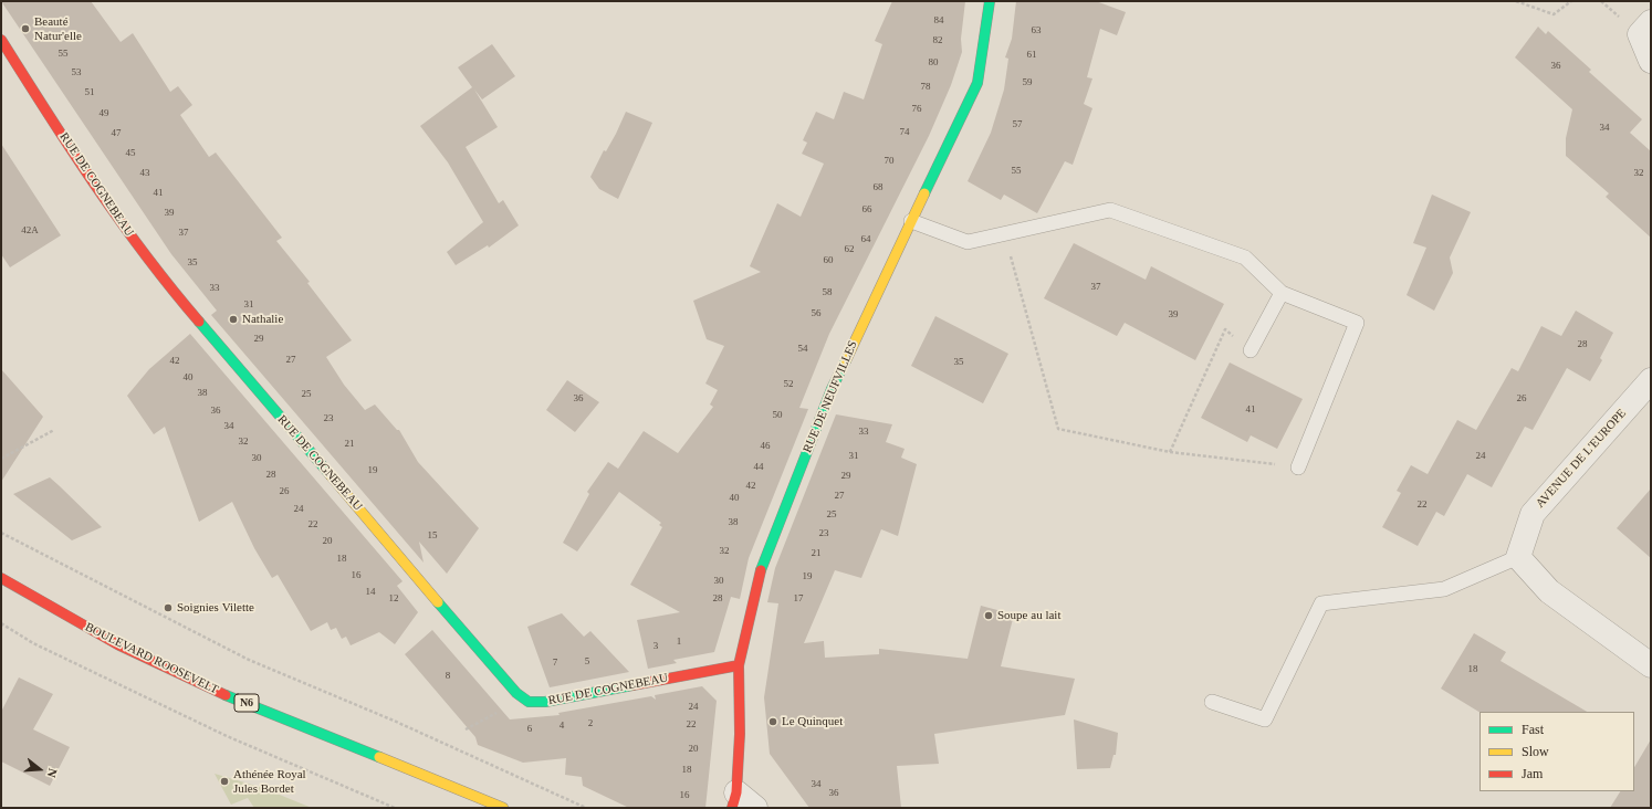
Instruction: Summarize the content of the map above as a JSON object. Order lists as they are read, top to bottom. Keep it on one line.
{"streets":{"main road":["RUE DE COGNEBEAU","RUE DE NEUFVILLES","BOULEVARD ROOSEVELT","N6"],"street":["AVENUE DE L'EUROPE"]},"crossings":[["RUE DE COGNEBEAU","RUE DE NEUFVILLES"]],"places":["Beauté Natur'elle","Nathalie","Soignies Vilette","Soupe au lait","Le Quinquet","Athénée Royal Jules Bordet"],"house_numbers":["84","63","82","55","61","80","36","53","59","78","51","76","49","57","34","74","47","45","70","55","43","32","68","41","66","39","42A","37","64","62","60","35","37","33","58","31","56","39","29","28","54","27","42","35","40","52","38","25","36","26","41","36","50","23","34","33","32","21","46","31","24","30","44","19","28","29","42","26","27","40","22","24","25","38","22","23","15","20","32","21","18","16","19","30","14","12","28","17","1","3","5","7","18","8","24","2","22","4","6","20","18","34","36","16"],"legend":["Fast","Slow","Jam"],"north":"right"}
